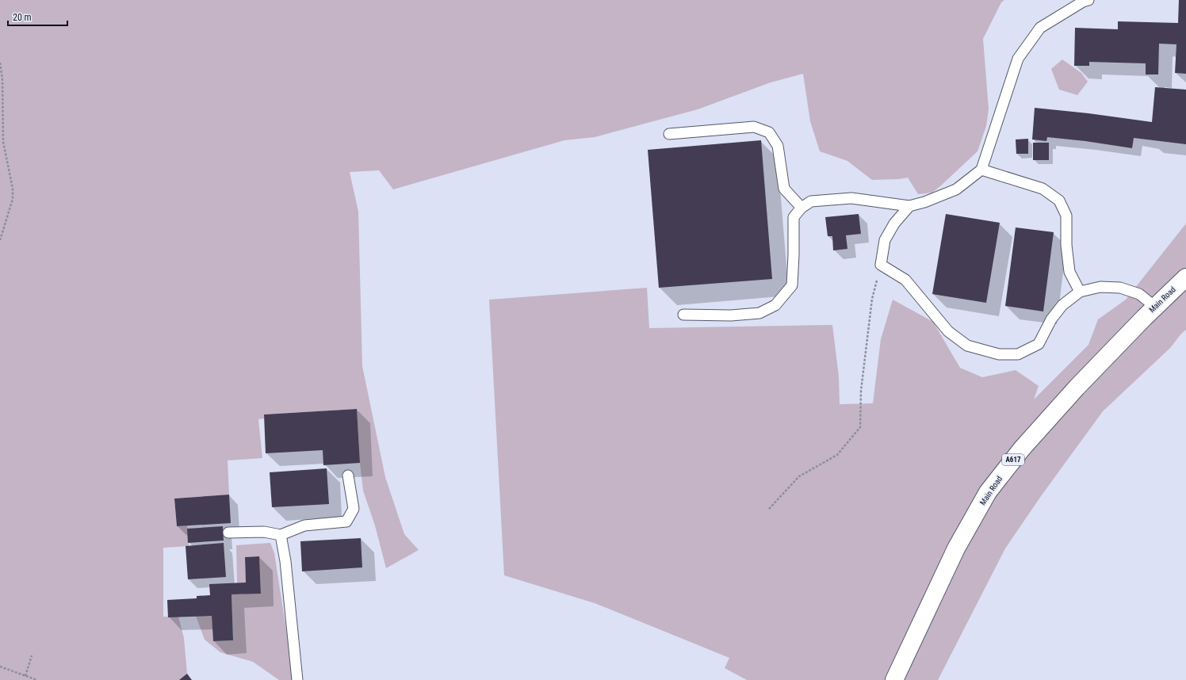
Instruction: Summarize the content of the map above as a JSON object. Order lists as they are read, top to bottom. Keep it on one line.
{"streets":{"highway":["Main Road","A617"]},"scale_bar":"20 m"}
